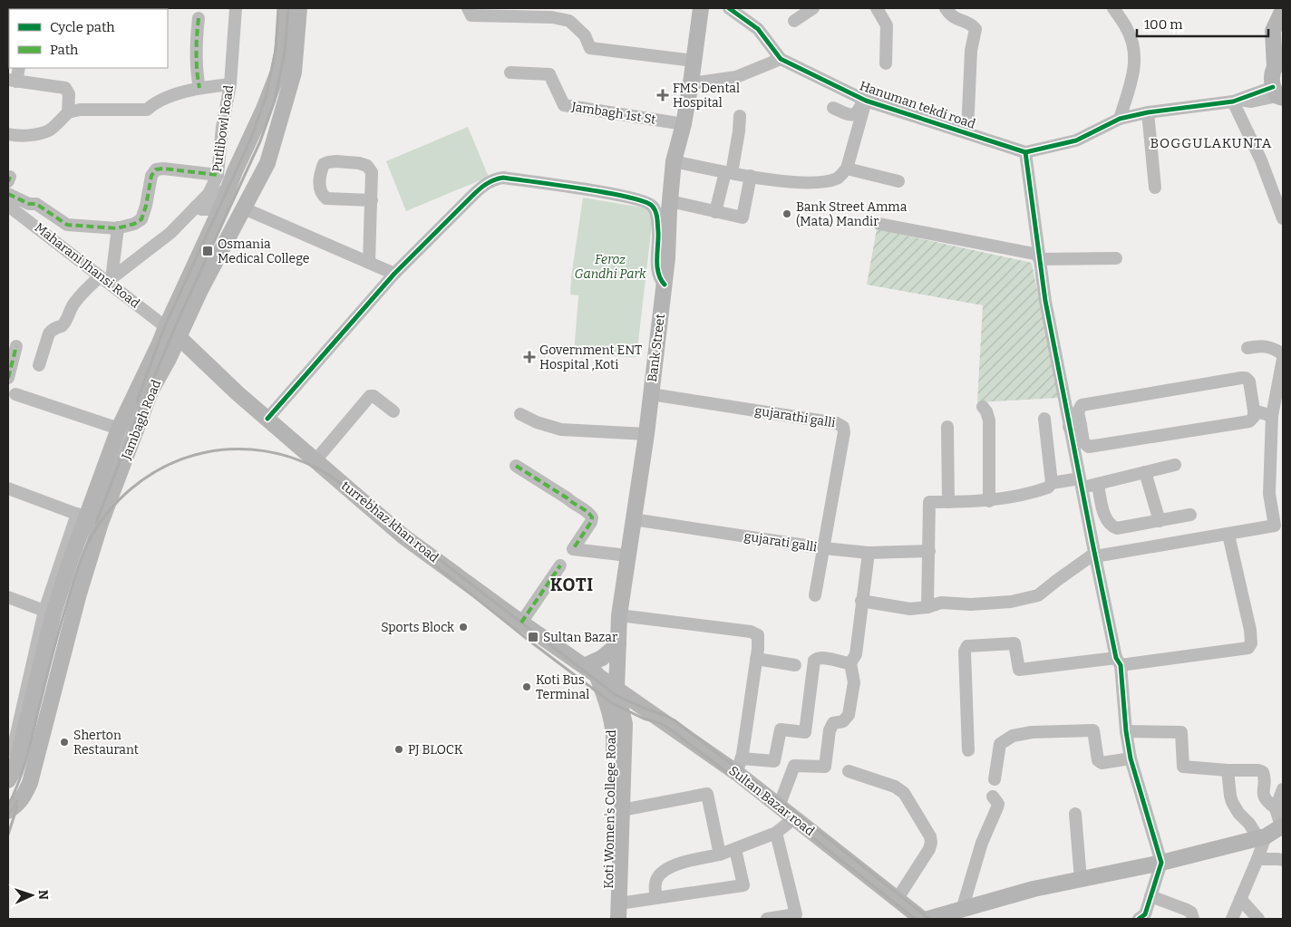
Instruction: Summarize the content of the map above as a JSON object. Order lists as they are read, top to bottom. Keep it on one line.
{"streets":{"main road":["Bank Street","Jambagh Road","turrebhaz khan road","Sultan Bazar road","Koti Women's College Road"],"street":["Hanuman tekdi road","Jambagh 1st St","Putlibowl Road","Maharani Jhansi Road","gujarathi galli","gujarati galli"]},"crossings":[["Jambagh 1st St","Bank Street"],["Putlibowl Road","Maharani Jhansi Road"],["Maharani Jhansi Road","Jambagh Road"],["Maharani Jhansi Road","turrebhaz khan road"],["Bank Street","gujarathi galli"],["Bank Street","turrebhaz khan road"],["Bank Street","gujarati galli"],["Bank Street","Sultan Bazar road"],["Bank Street","Koti Women's College Road"],["gujarathi galli","gujarati galli"],["Jambagh Road","turrebhaz khan road"],["turrebhaz khan road","Sultan Bazar road"],["turrebhaz khan road","Koti Women's College Road"],["Sultan Bazar road","Koti Women's College Road"]],"districts":["BOGGULAKUNTA","KOTI"],"parks":["Feroz Gandhi Park"],"places":{"health":["FMS Dental Hospital","Government ENT Hospital ,Koti"],"other":["Bank Street Amma (Mata) Mandir","Sports Block","Koti Bus Terminal","Sherton Restaurant","PJ BLOCK"],"transit":["Osmania Medical College","Sultan Bazar"]},"legend":["Cycle path","Path"],"scale_bar":"100 m","north":"right"}
